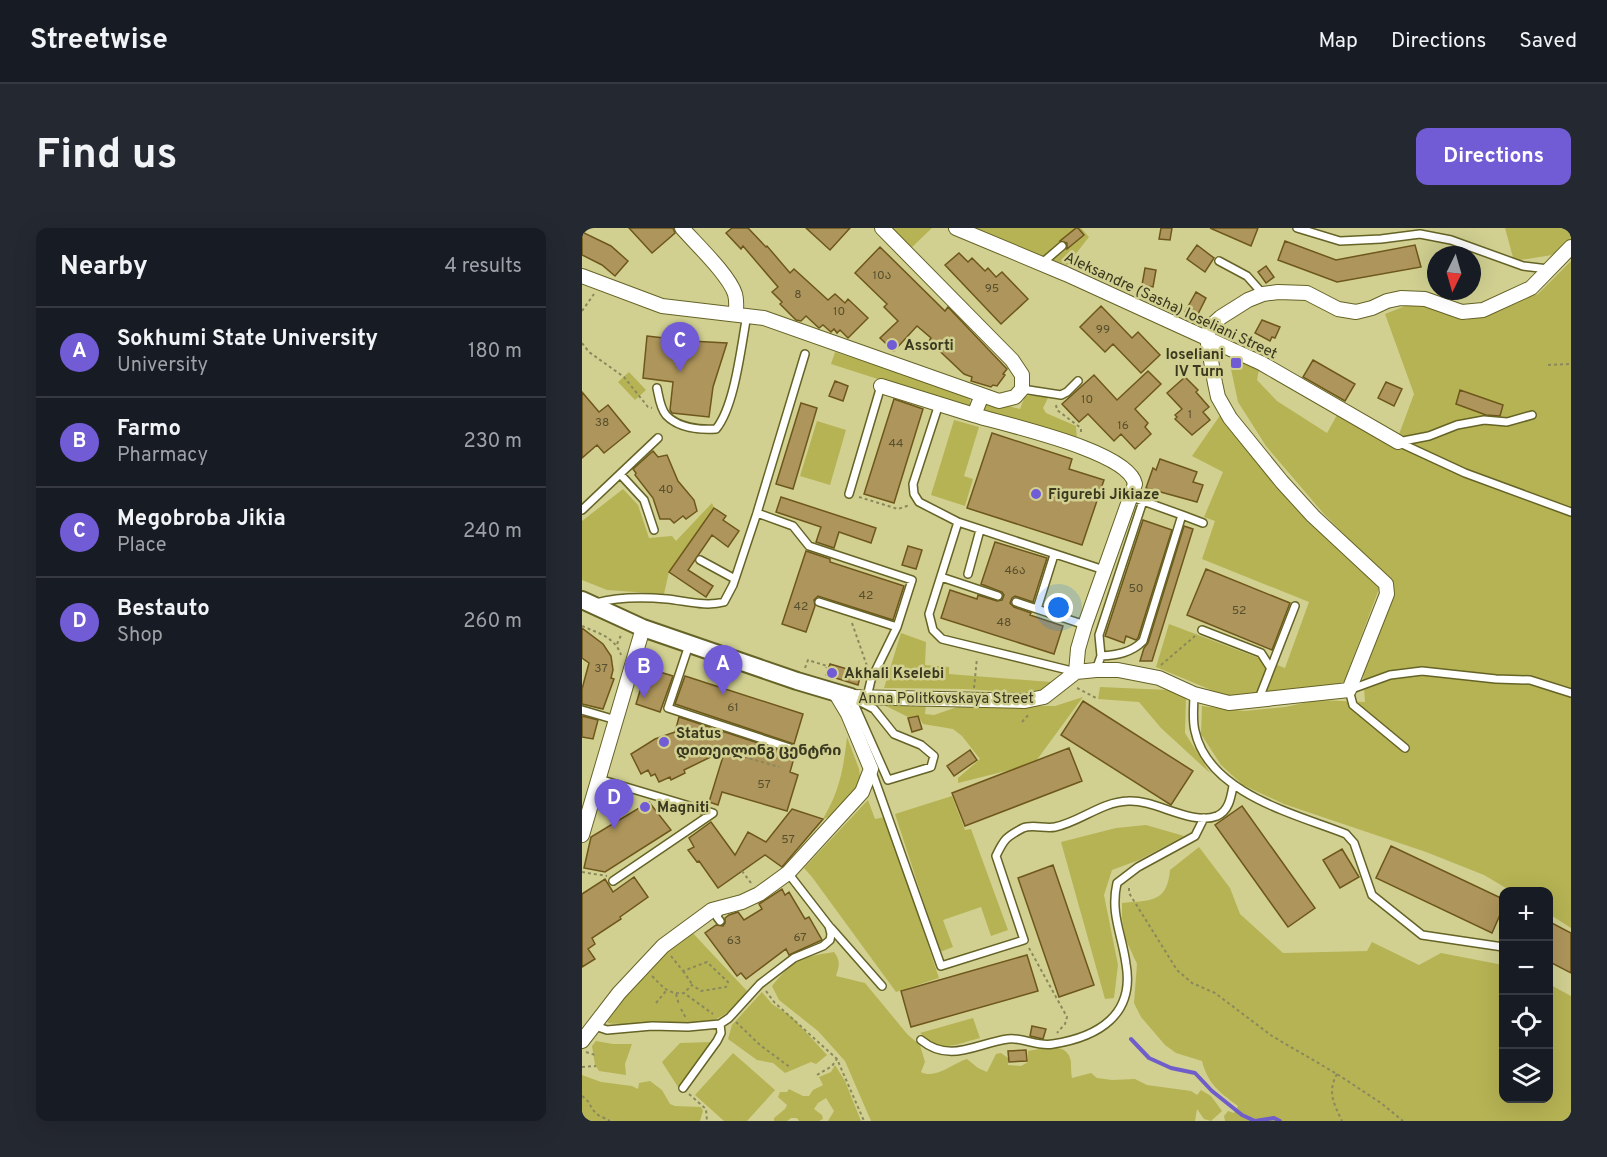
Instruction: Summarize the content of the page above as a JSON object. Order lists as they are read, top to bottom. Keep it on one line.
{"streets":{"street":["Aleksandre (Sasha) Ioseliani Street","Anna Politkovskaya Street"]},"places":{"other":["Assorti","Figurebi Jikiaze","Akhali Kselebi","Status დითეილინგ ცენტრი","Magniti"],"transit":["Ioseliani IV Turn"]},"house_numbers":["10ა","95","8","10","99","10","1","38","16","44","40","46ა","50","42","42","52","48","37","61","57","57","67","63"],"north":"bottom","page":{"header":"Streetwise","nav":["Map","Directions","Saved"],"buttons":"Directions","title":"Find us","heading":["Nearby","4 results"],"list":[{"mark":"A","name":"Sokhumi State University","note":"University","value":"180 m"},{"mark":"B","name":"Farmo","note":"Pharmacy","value":"230 m"},{"mark":"C","name":"Megobroba Jikia","note":"Place","value":"240 m"},{"mark":"D","name":"Bestauto","note":"Shop","value":"260 m"}],"pins":["C","A","B","D"],"map_buttons":["+","−"]}}
